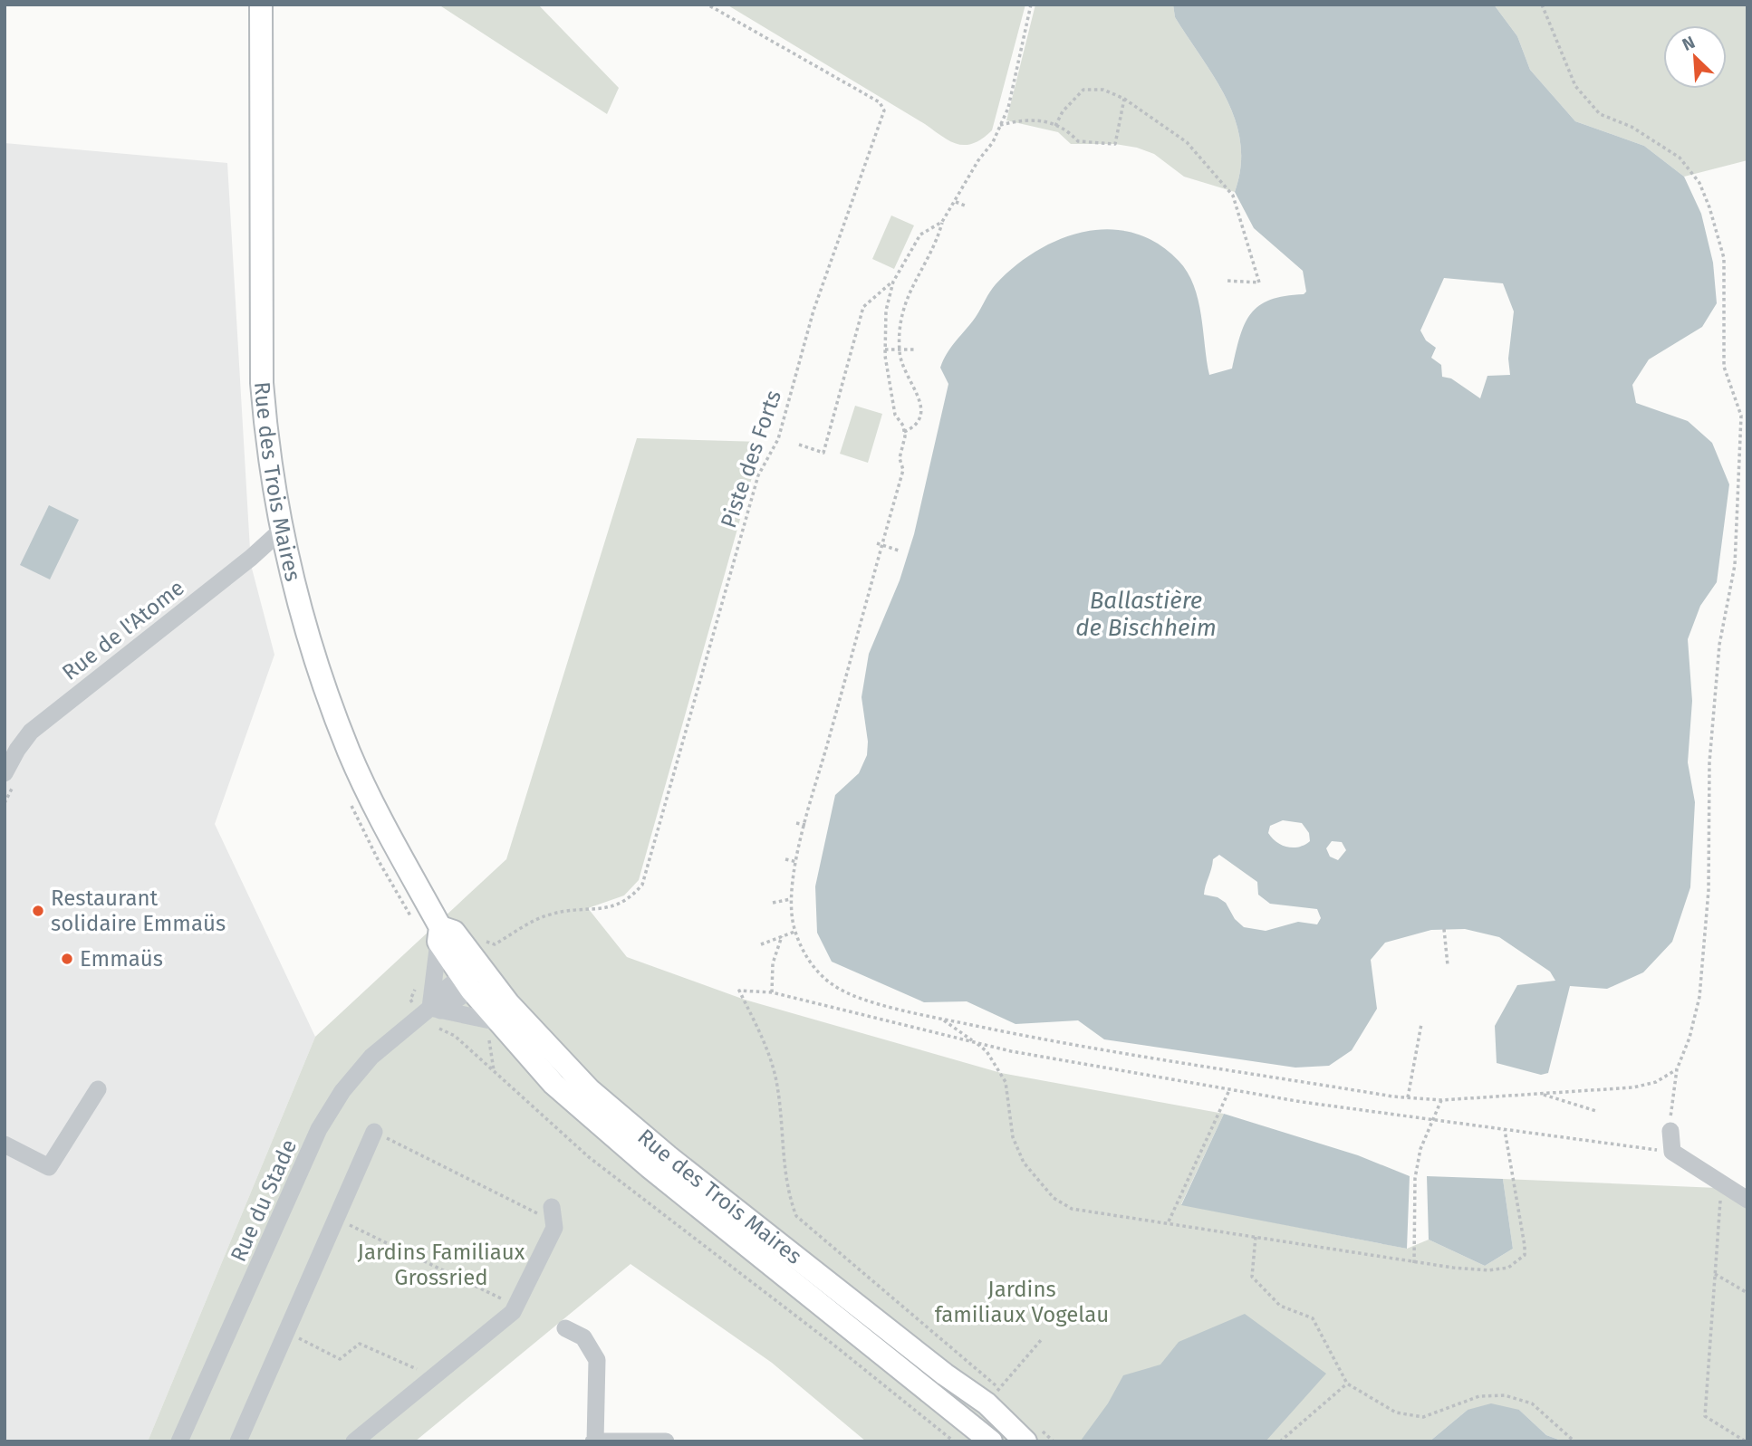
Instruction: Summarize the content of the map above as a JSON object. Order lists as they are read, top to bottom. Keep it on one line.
{"streets":{"main road":["Rue des Trois Maires"],"street":["Rue de l'Atome","Rue du Stade"],"path":["Piste des Forts"]},"crossings":[["Rue des Trois Maires","Rue de l'Atome"],["Rue des Trois Maires","Rue du Stade"]],"water":["Ballastière de Bischheim"],"parks":["Jardins Familiaux Grossried","Jardins familiaux Vogelau"],"places":["Restaurant solidaire Emmaüs","Emmaüs"],"north":"top left"}
